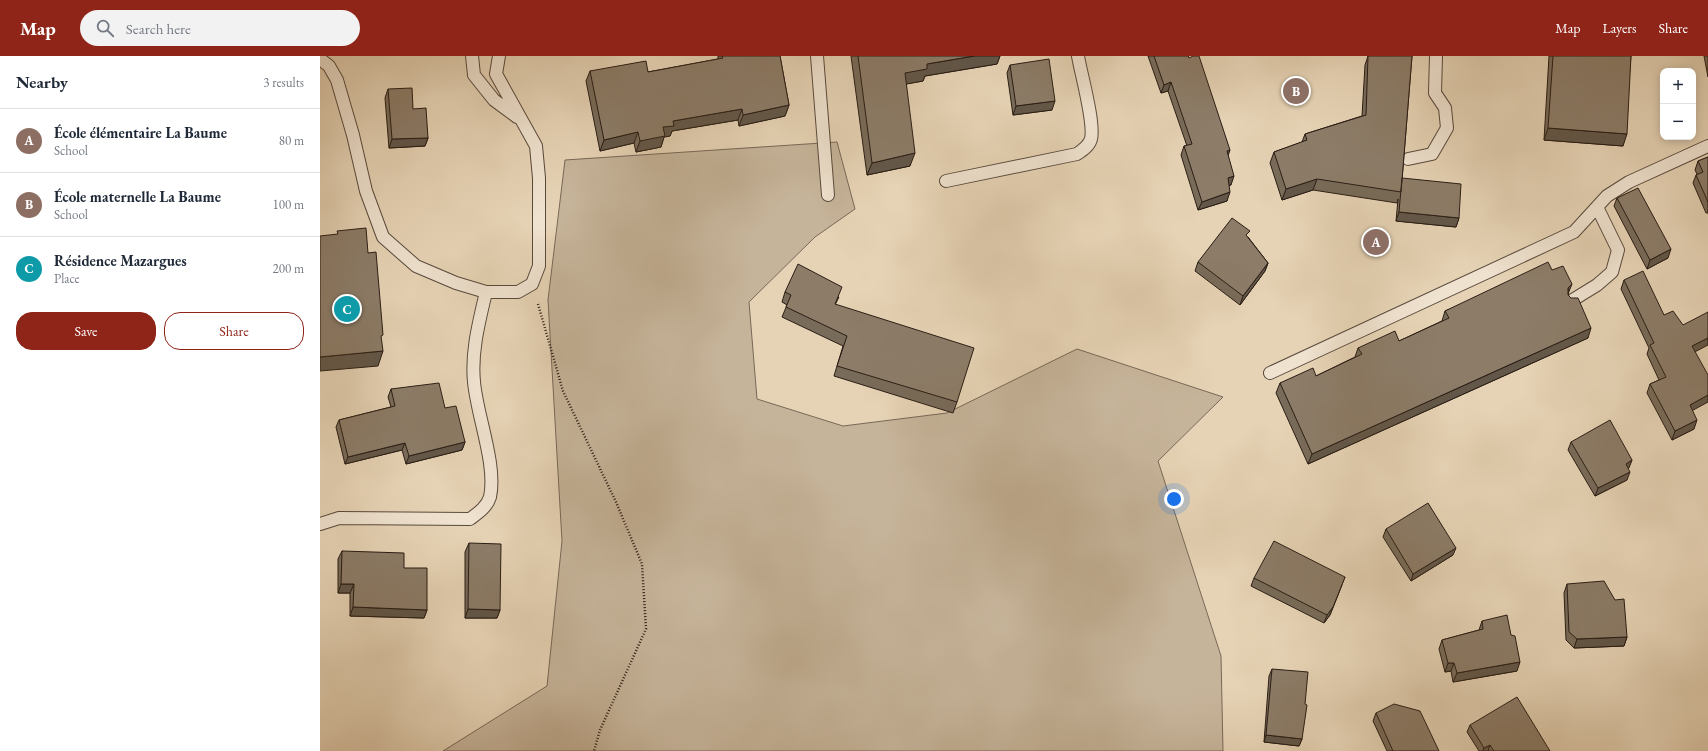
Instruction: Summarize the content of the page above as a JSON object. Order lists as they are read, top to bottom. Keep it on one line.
{"page":{"header":"Map","search":"Search here","nav":["Map","Layers","Share"],"heading":["Nearby","3 results"],"map_buttons":["+","−"],"pins":["B","A","C"],"list":[{"mark":"A","name":"École élémentaire La Baume","note":"School","value":"80 m"},{"mark":"B","name":"École maternelle La Baume","note":"School","value":"100 m"},{"mark":"C","name":"Résidence Mazargues","note":"Place","value":"200 m"}],"buttons":["Save","Share"]}}
